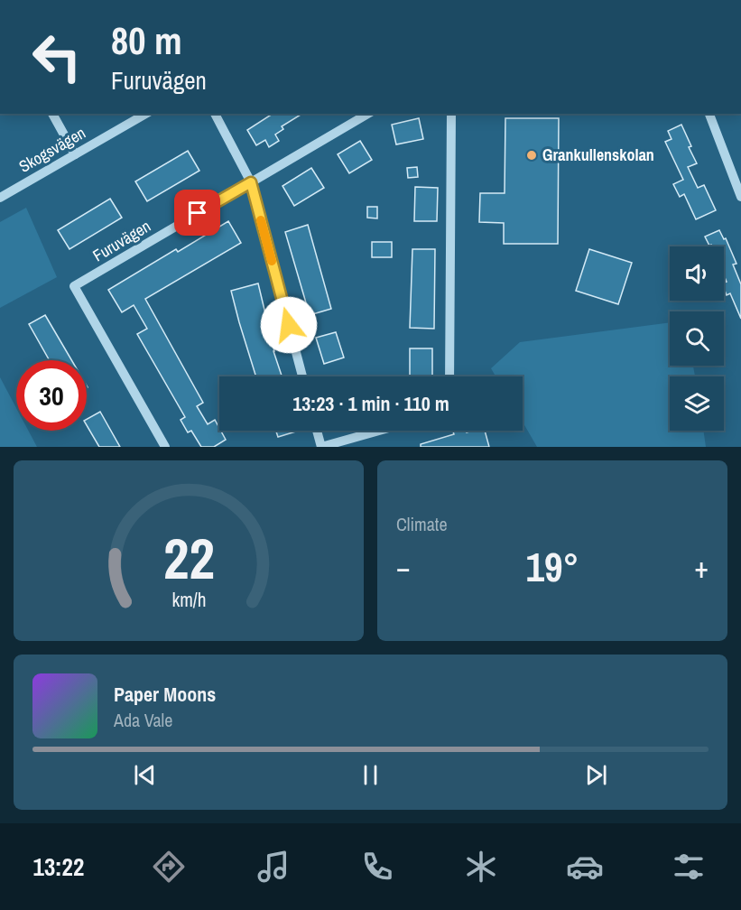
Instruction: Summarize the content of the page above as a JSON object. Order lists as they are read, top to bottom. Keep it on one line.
{"streets":{"street":["Skogsvägen","Furuvägen"]},"places":["Grankullenskolan"],"page":{"turn":["80 m","Furuvägen"],"limit":"30","trip":"13:23 · 1 min · 110 m","tile":"Climate","heat":["−","19°","+"],"song":["Paper Moons","Ada Vale"],"tabs":"13:22","gauge":["22","km/h"]}}
